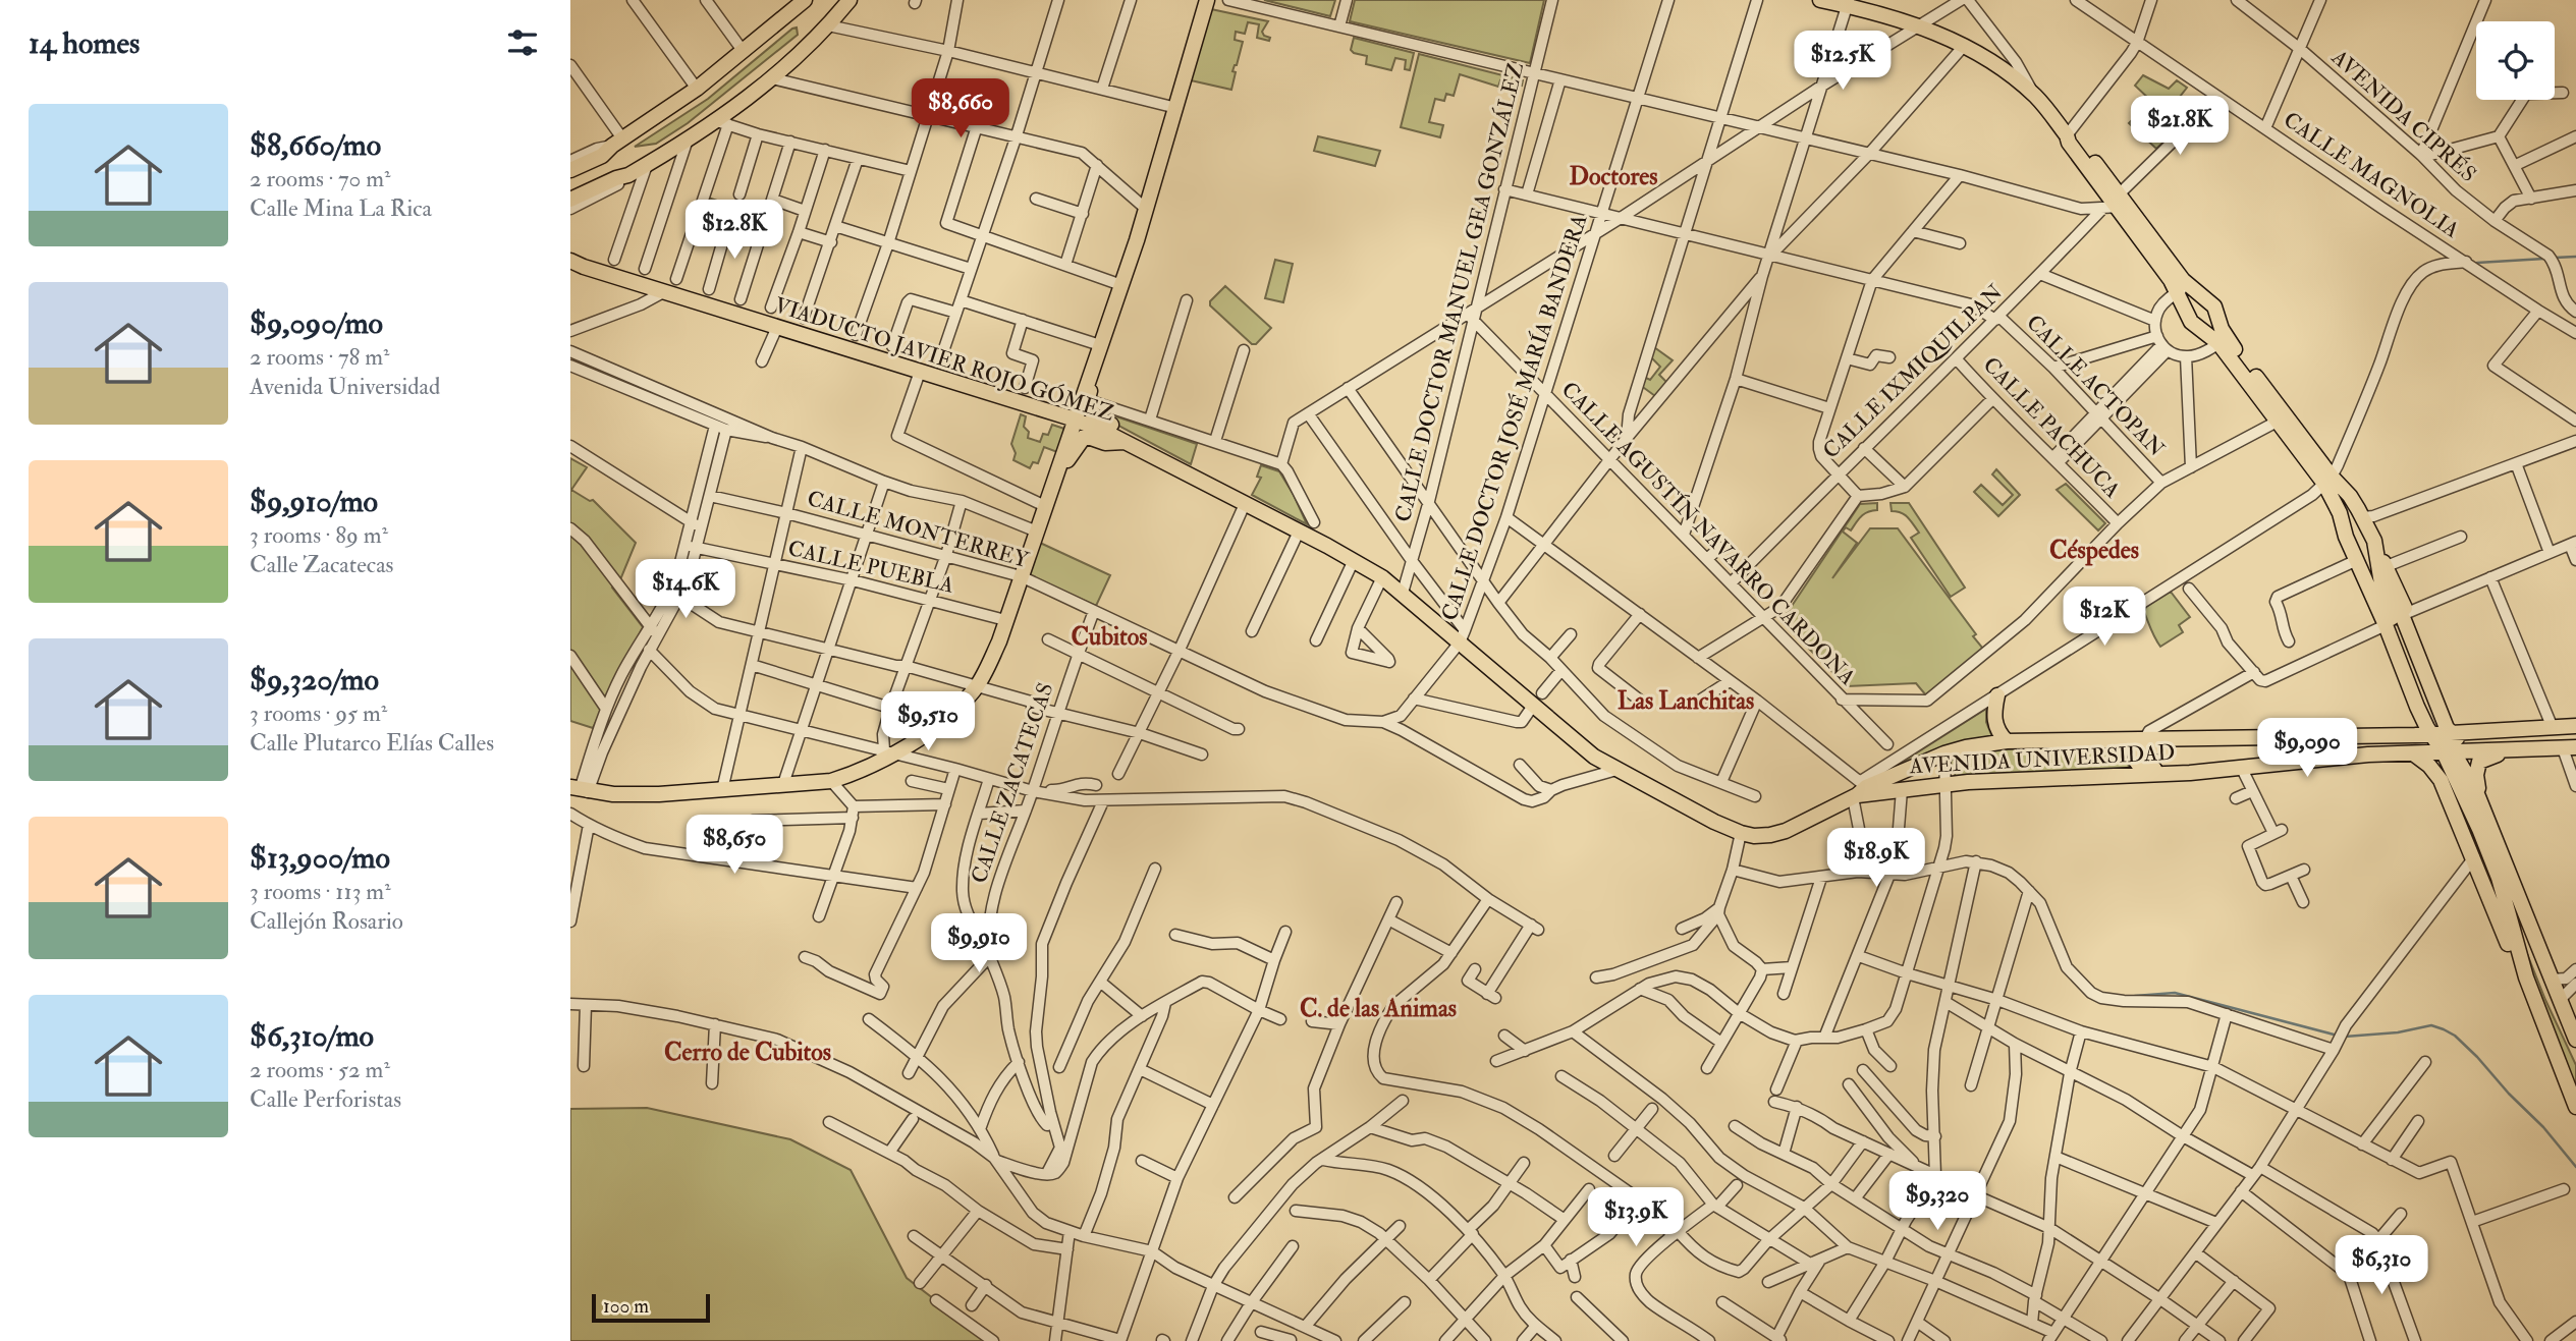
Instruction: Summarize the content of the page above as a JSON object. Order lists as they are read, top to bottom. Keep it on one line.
{"streets":{"main road":["VIADUCTO JAVIER ROJO GÓMEZ","AVENIDA UNIVERSIDAD"],"street":["AVENIDA CIPRÉS","CALLE MAGNOLIA","CALLE DOCTOR MANUEL GEA GONZÁLEZ","CALLE IXMIQUILPAN","CALLE ACTOPAN","CALLE DOCTOR JOSÉ MARÍA BANDERA","CALLE PACHUCA","CALLE MONTERREY","CALLE AGUSTÍN NAVARRO CARDONA","CALLE PUEBLA","CALLE ZACATECAS"]},"crossings":[["CALLE MAGNOLIA","CALLE IXMIQUILPAN"],["CALLE DOCTOR MANUEL GEA GONZÁLEZ","VIADUCTO JAVIER ROJO GÓMEZ"],["CALLE DOCTOR MANUEL GEA GONZÁLEZ","CALLE ACTOPAN"],["CALLE DOCTOR MANUEL GEA GONZÁLEZ","CALLE AGUSTÍN NAVARRO CARDONA"],["VIADUCTO JAVIER ROJO GÓMEZ","CALLE DOCTOR JOSÉ MARÍA BANDERA"],["VIADUCTO JAVIER ROJO GÓMEZ","CALLE MONTERREY"],["VIADUCTO JAVIER ROJO GÓMEZ","AVENIDA UNIVERSIDAD"],["CALLE IXMIQUILPAN","CALLE ACTOPAN"],["CALLE IXMIQUILPAN","CALLE PACHUCA"],["CALLE IXMIQUILPAN","CALLE AGUSTÍN NAVARRO CARDONA"],["CALLE ACTOPAN","CALLE DOCTOR JOSÉ MARÍA BANDERA"],["CALLE DOCTOR JOSÉ MARÍA BANDERA","CALLE MONTERREY"],["CALLE DOCTOR JOSÉ MARÍA BANDERA","CALLE AGUSTÍN NAVARRO CARDONA"],["CALLE MONTERREY","CALLE ZACATECAS"]],"districts":["Doctores","Céspedes","Cubitos","Las Lanchitas","C. de las Animas","Cerro de Cubitos"],"scale_bar":"100 m","page":{"heading":"14 homes","price":["$12.5K","$8,660","$21.8K","$12.8K","$14.6K","$12K","$9,510","$9,090","$8,650","$18.9K","$9,910","$9,320","$13.9K","$6,310"],"list":[{"name":"$8,660/mo","note":"2 rooms · 70 m² · Calle Mina La Rica"},{"name":"$9,090/mo","note":"2 rooms · 78 m² · Avenida Universidad"},{"name":"$9,910/mo","note":"3 rooms · 89 m² · Calle Zacatecas"},{"name":"$9,320/mo","note":"3 rooms · 95 m² · Calle Plutarco Elías Calles"},{"name":"$13,900/mo","note":"3 rooms · 113 m² · Callejón Rosario"},{"name":"$6,310/mo","note":"2 rooms · 52 m² · Calle Perforistas"}],"scale":"100 m"}}
